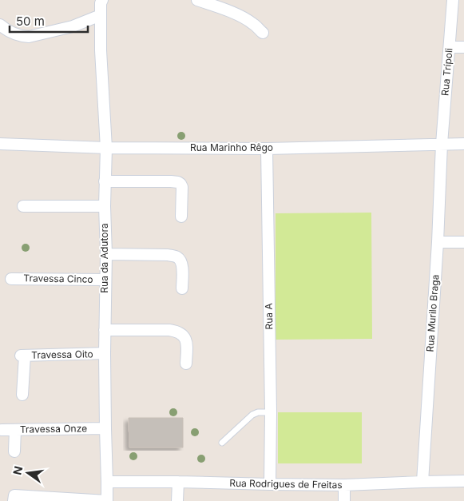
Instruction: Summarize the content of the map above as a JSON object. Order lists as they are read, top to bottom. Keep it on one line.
{"streets":{"street":["Rua Trípoli","Rua Marinho Rêgo","Rua da Adutora","Travessa Cinco","Rua Murilo Braga","Rua A","Travessa Oito","Travessa Onze","Rua Rodrigues de Freitas"]},"crossings":[["Rua Trípoli","Rua Marinho Rêgo"],["Rua Trípoli","Rua Murilo Braga"],["Rua Marinho Rêgo","Rua da Adutora"],["Rua Marinho Rêgo","Rua Murilo Braga"],["Rua Marinho Rêgo","Rua A"],["Rua da Adutora","Travessa Cinco"],["Rua da Adutora","Travessa Oito"],["Rua da Adutora","Travessa Onze"],["Rua da Adutora","Rua Rodrigues de Freitas"],["Rua Murilo Braga","Rua Rodrigues de Freitas"],["Rua A","Rua Rodrigues de Freitas"]],"scale_bar":"50 m","north":"left"}
